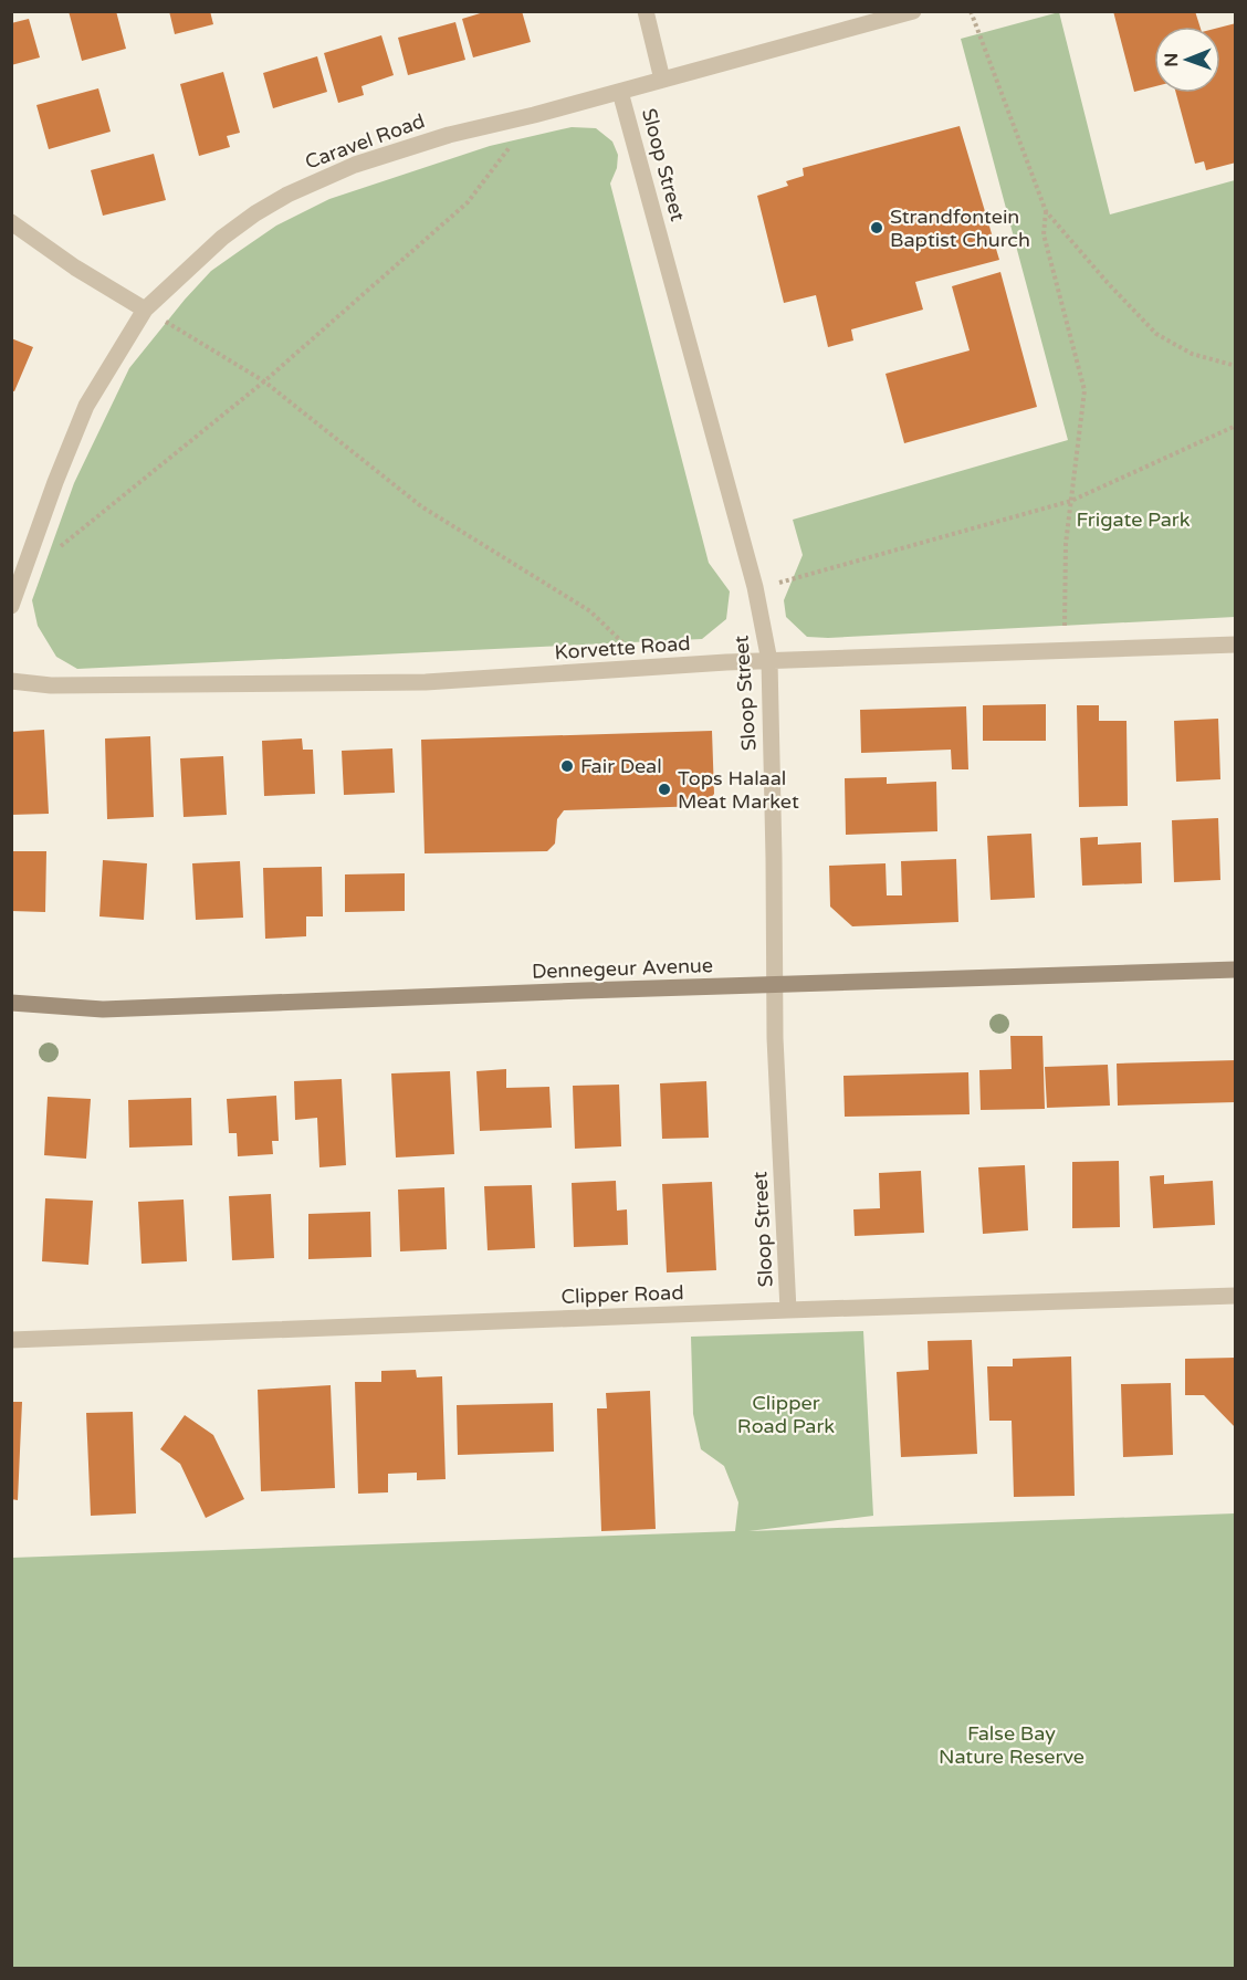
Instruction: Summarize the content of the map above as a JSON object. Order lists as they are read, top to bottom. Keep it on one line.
{"streets":{"street":["Caravel Road","Sloop Street","Korvette Road","Dennegeur Avenue","Clipper Road"]},"crossings":[["Caravel Road","Sloop Street"],["Sloop Street","Korvette Road"],["Sloop Street","Dennegeur Avenue"],["Sloop Street","Clipper Road"]],"parks":["Frigate Park","Clipper Road Park","False Bay Nature Reserve"],"places":["Strandfontein Baptist Church","Fair Deal","Tops Halaal Meat Market"],"north":"left"}
